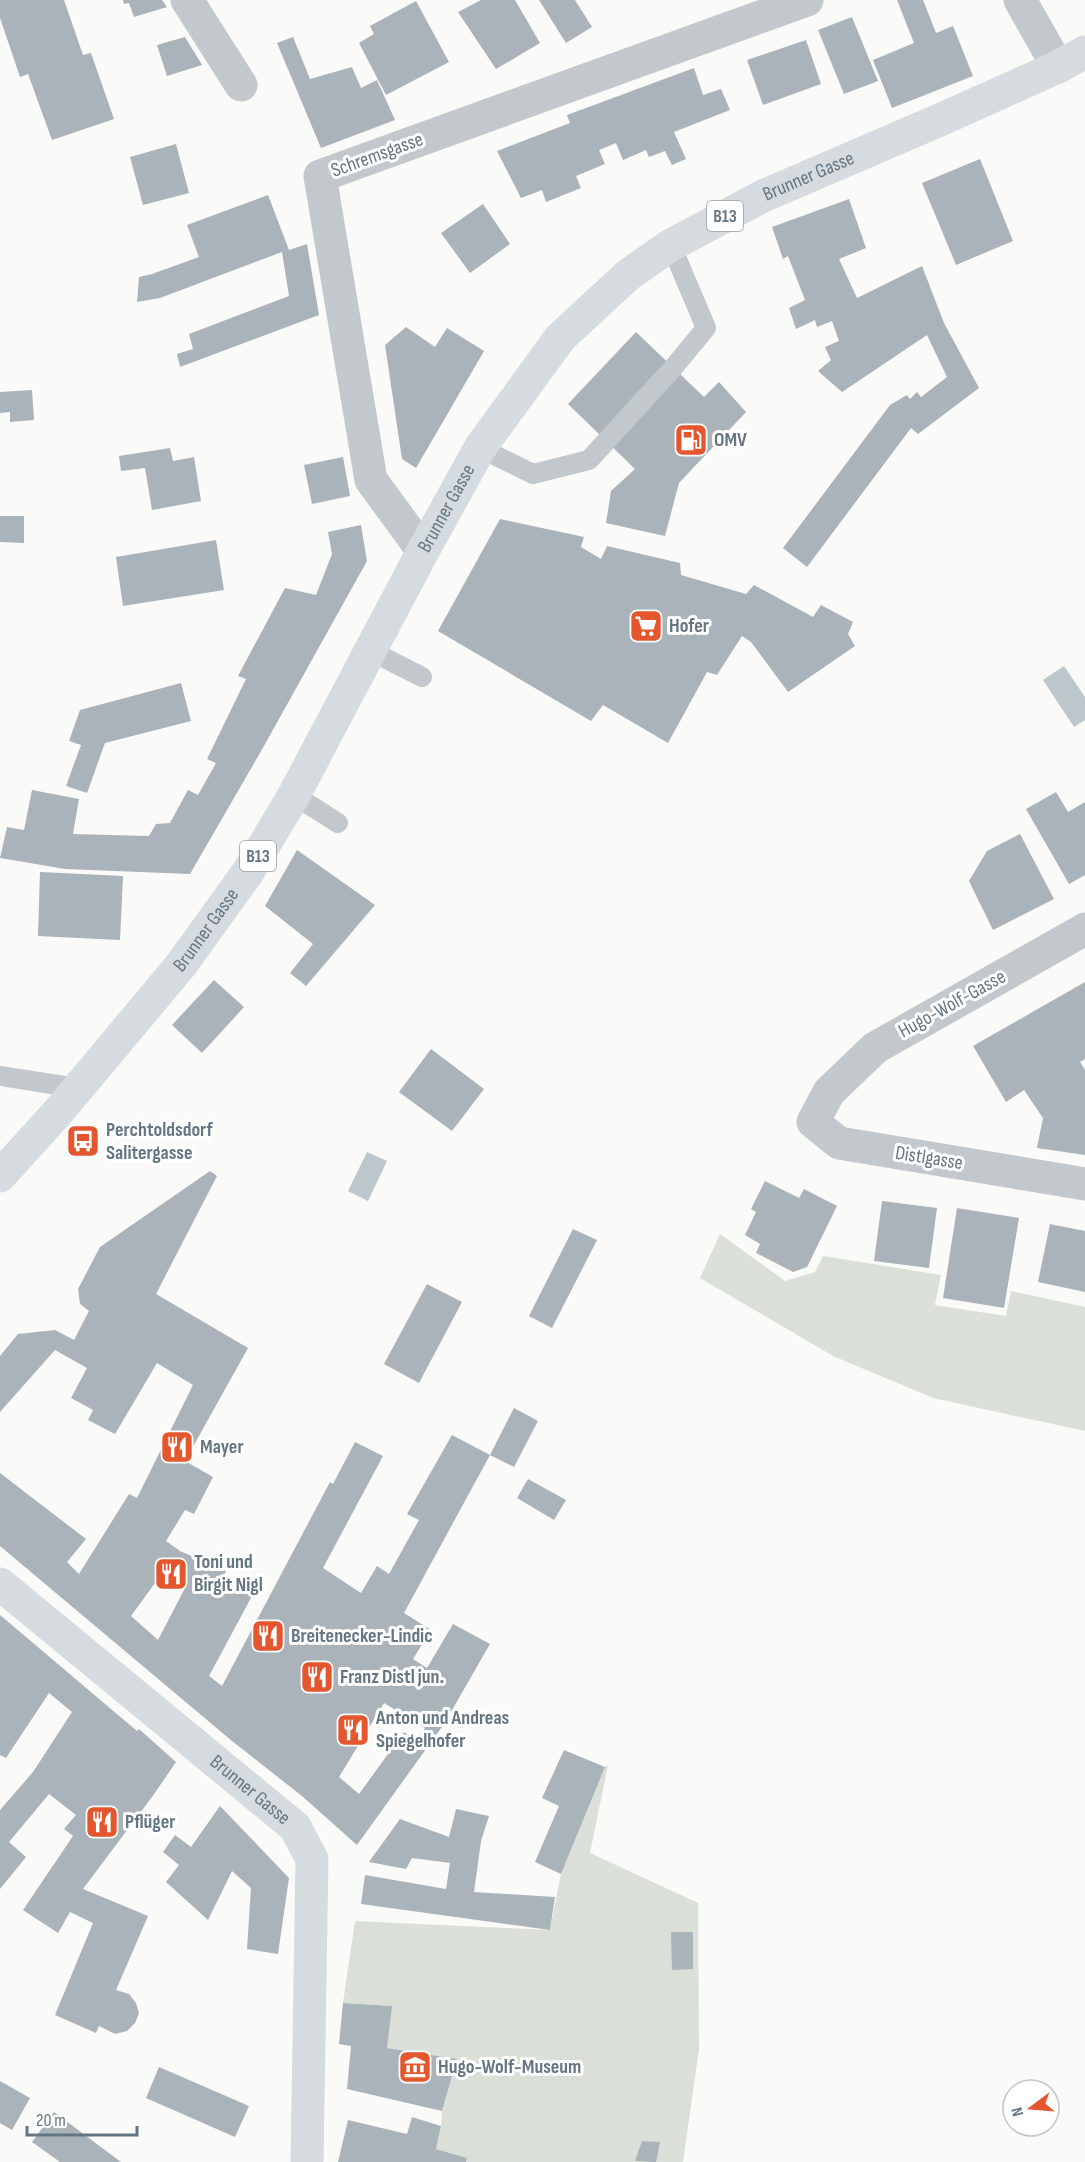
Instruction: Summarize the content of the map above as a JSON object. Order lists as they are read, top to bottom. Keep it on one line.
{"streets":{"main road":["Brunner Gasse","B13"],"street":["Schremsgasse","Hugo-Wolf-Gasse","Distlgasse"]},"crossings":[["Schremsgasse","Brunner Gasse"],["Hugo-Wolf-Gasse","Distlgasse"]],"places":{"fuel station":["OMV"],"supermarket":["Hofer"],"bus stop":["Perchtoldsdorf Salitergasse"],"restaurant":["Mayer","Toni und Birgit Nigl","Breitenecker-Lindic","Franz Distl jun.","Anton und Andreas Spiegelhofer","Pflüger"],"museum":["Hugo-Wolf-Museum"]},"scale_bar":"20 m","north":"left"}
